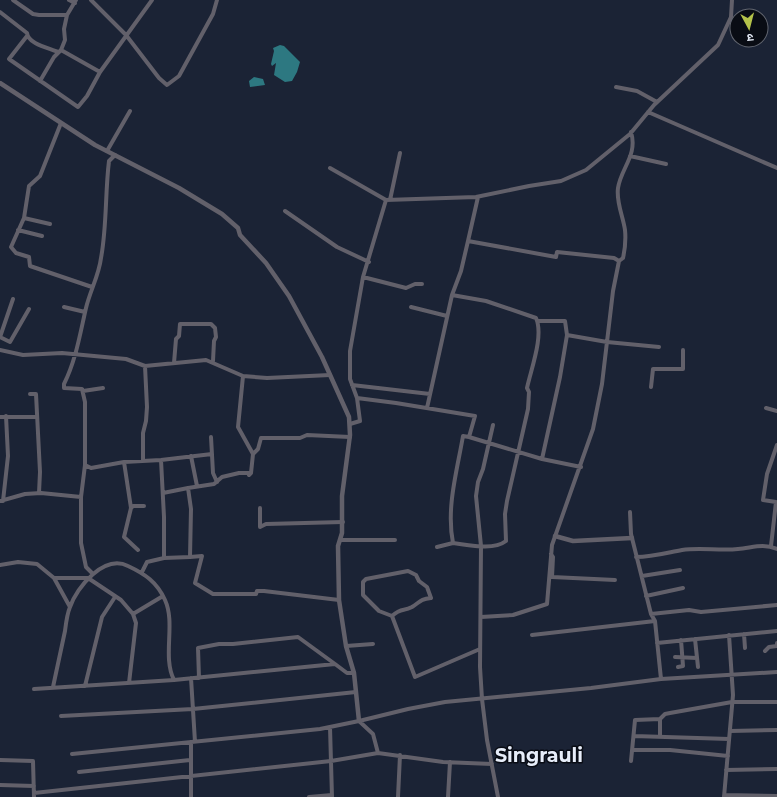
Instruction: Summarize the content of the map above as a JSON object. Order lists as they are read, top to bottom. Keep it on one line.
{"districts":["Singrauli"],"north":"bottom"}
